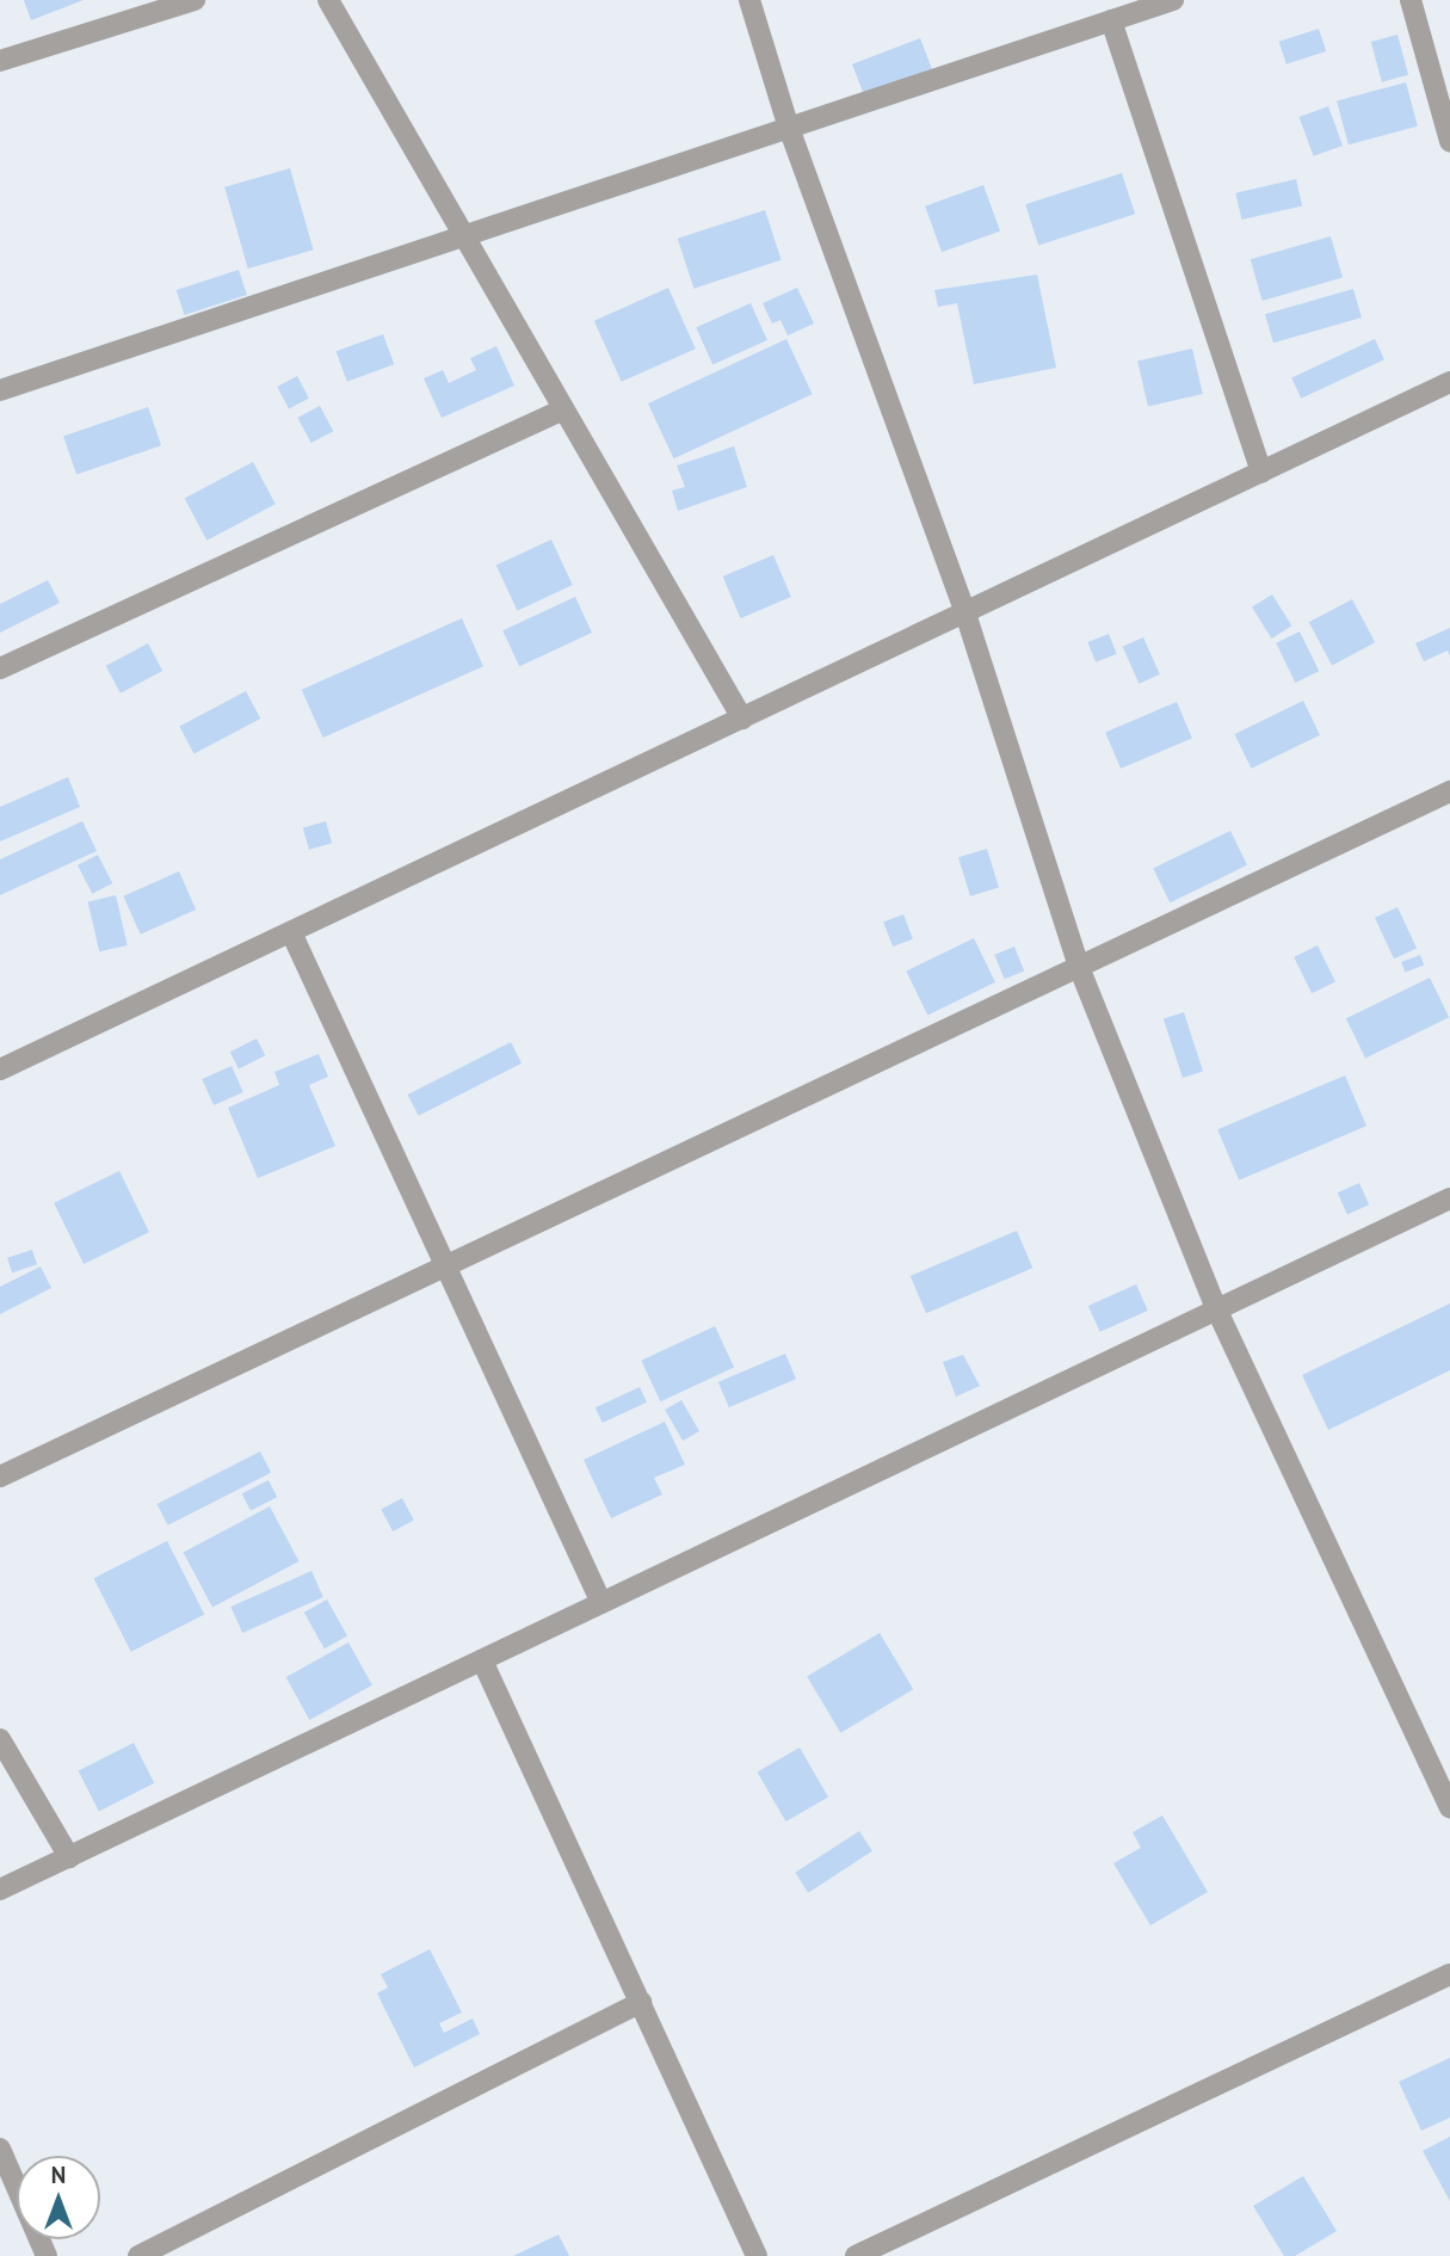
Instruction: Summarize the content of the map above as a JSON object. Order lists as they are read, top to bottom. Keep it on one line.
{"north":"top"}
